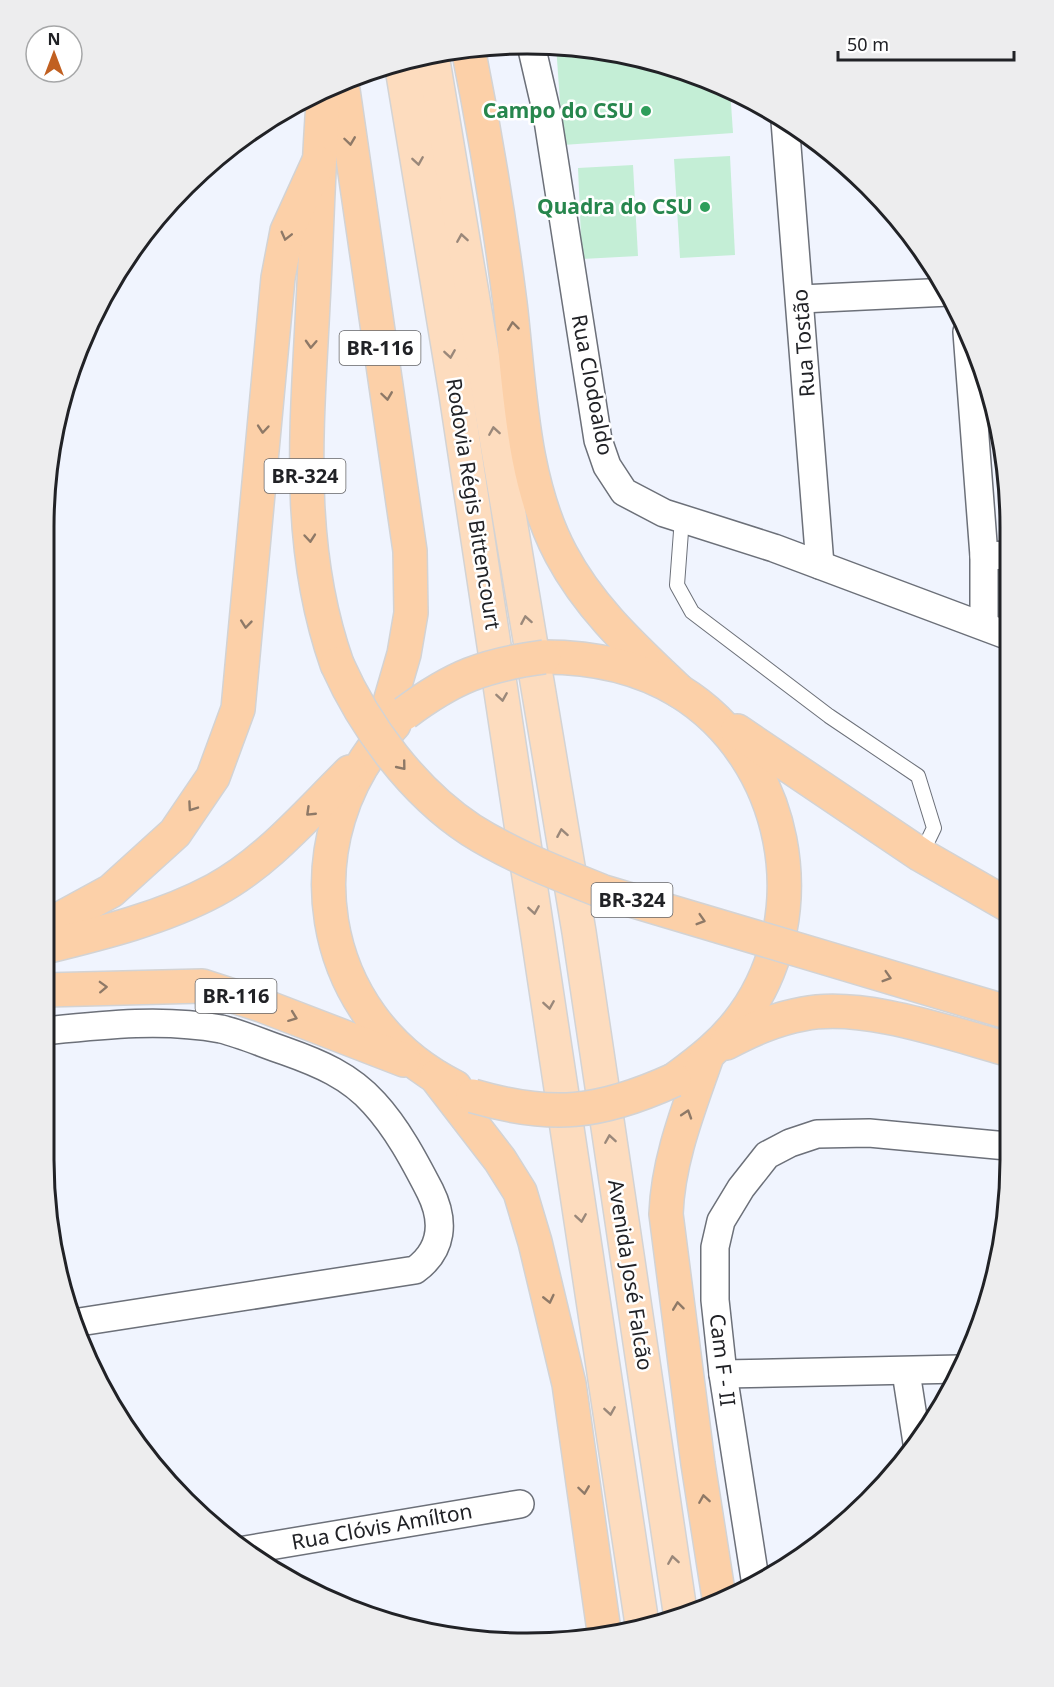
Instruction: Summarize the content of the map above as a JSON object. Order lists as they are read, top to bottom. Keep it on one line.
{"streets":{"highway":["BR-116","BR-324"],"main road":["Rodovia Régis Bittencourt","Avenida José Falcão"],"street":["Rua Tostão","Rua Clodoaldo","Cam F - II","Rua Clóvis Amílton"]},"crossings":[["Rua Tostão","Rua Clodoaldo"],["Rodovia Régis Bittencourt","Avenida José Falcão"]],"places":["Campo do CSU","Quadra do CSU"],"scale_bar":"50 m","north":"top"}
